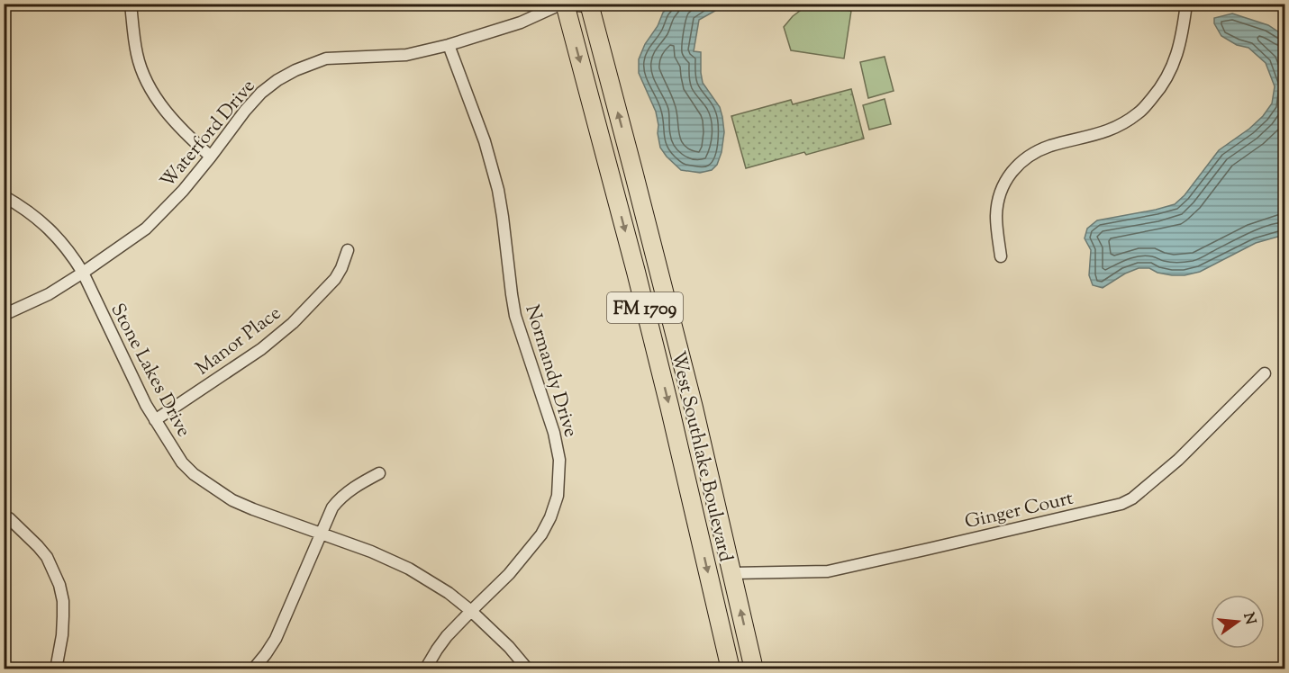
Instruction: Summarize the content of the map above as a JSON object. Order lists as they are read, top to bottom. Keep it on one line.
{"streets":{"main road":["FM 1709","West Southlake Boulevard"],"street":["Waterford Drive","Manor Place","Stone Lakes Drive","Normandy Drive","Ginger Court"]},"crossings":[["Waterford Drive","Stone Lakes Drive"],["Waterford Drive","Normandy Drive"],["Waterford Drive","West Southlake Boulevard"],["Manor Place","Stone Lakes Drive"],["Stone Lakes Drive","Normandy Drive"],["West Southlake Boulevard","Ginger Court"]],"north":"right"}
